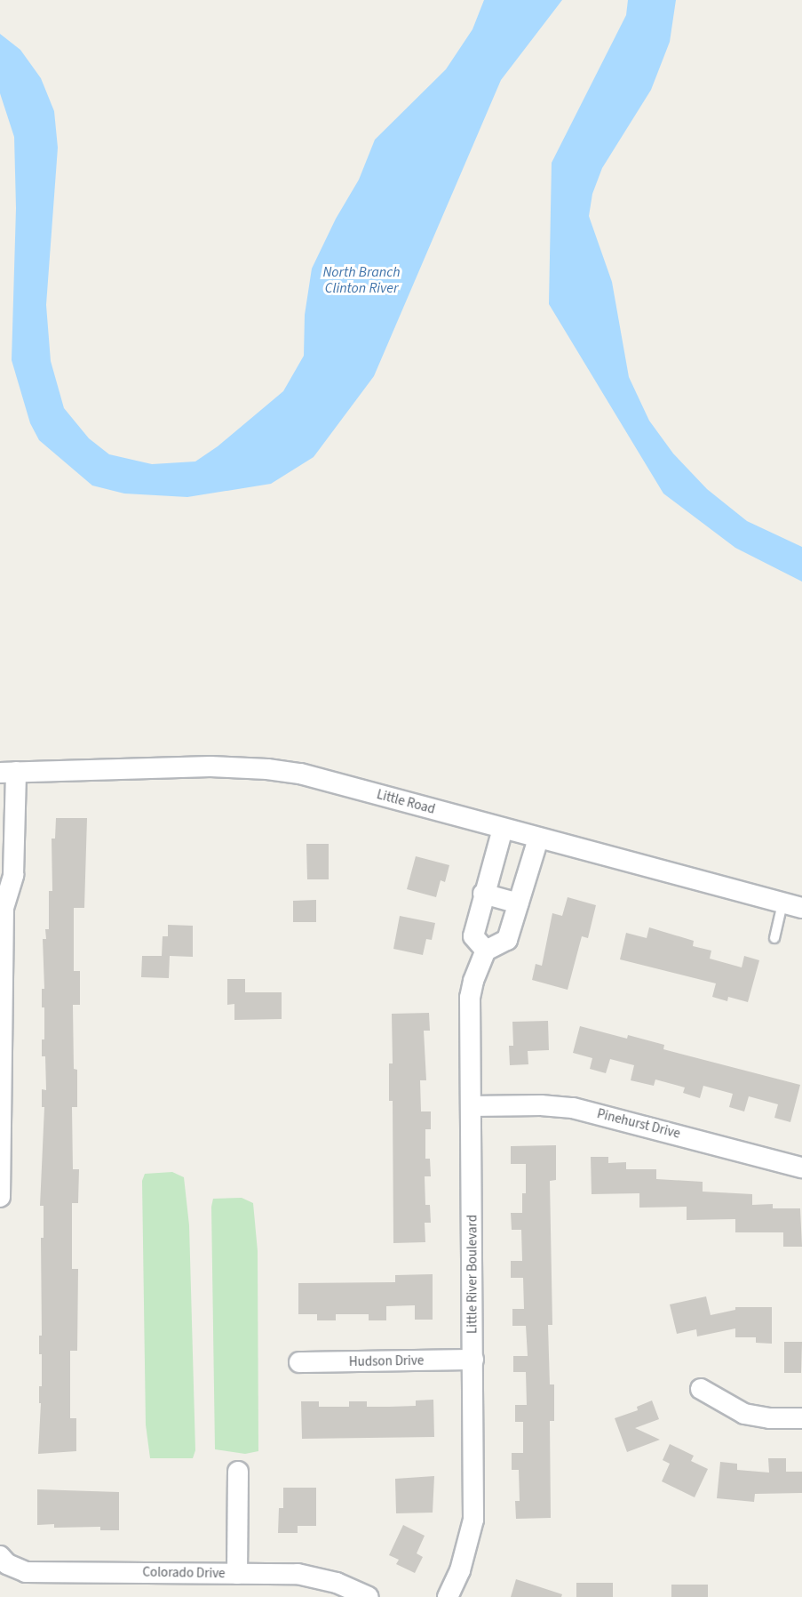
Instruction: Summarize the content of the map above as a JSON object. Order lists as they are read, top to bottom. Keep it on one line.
{"streets":{"street":["Little Road","Pinehurst Drive","Little River Boulevard","Hudson Drive","Colorado Drive"]},"crossings":[["Pinehurst Drive","Little River Boulevard"],["Little River Boulevard","Hudson Drive"]],"water":["North Branch Clinton River"]}
